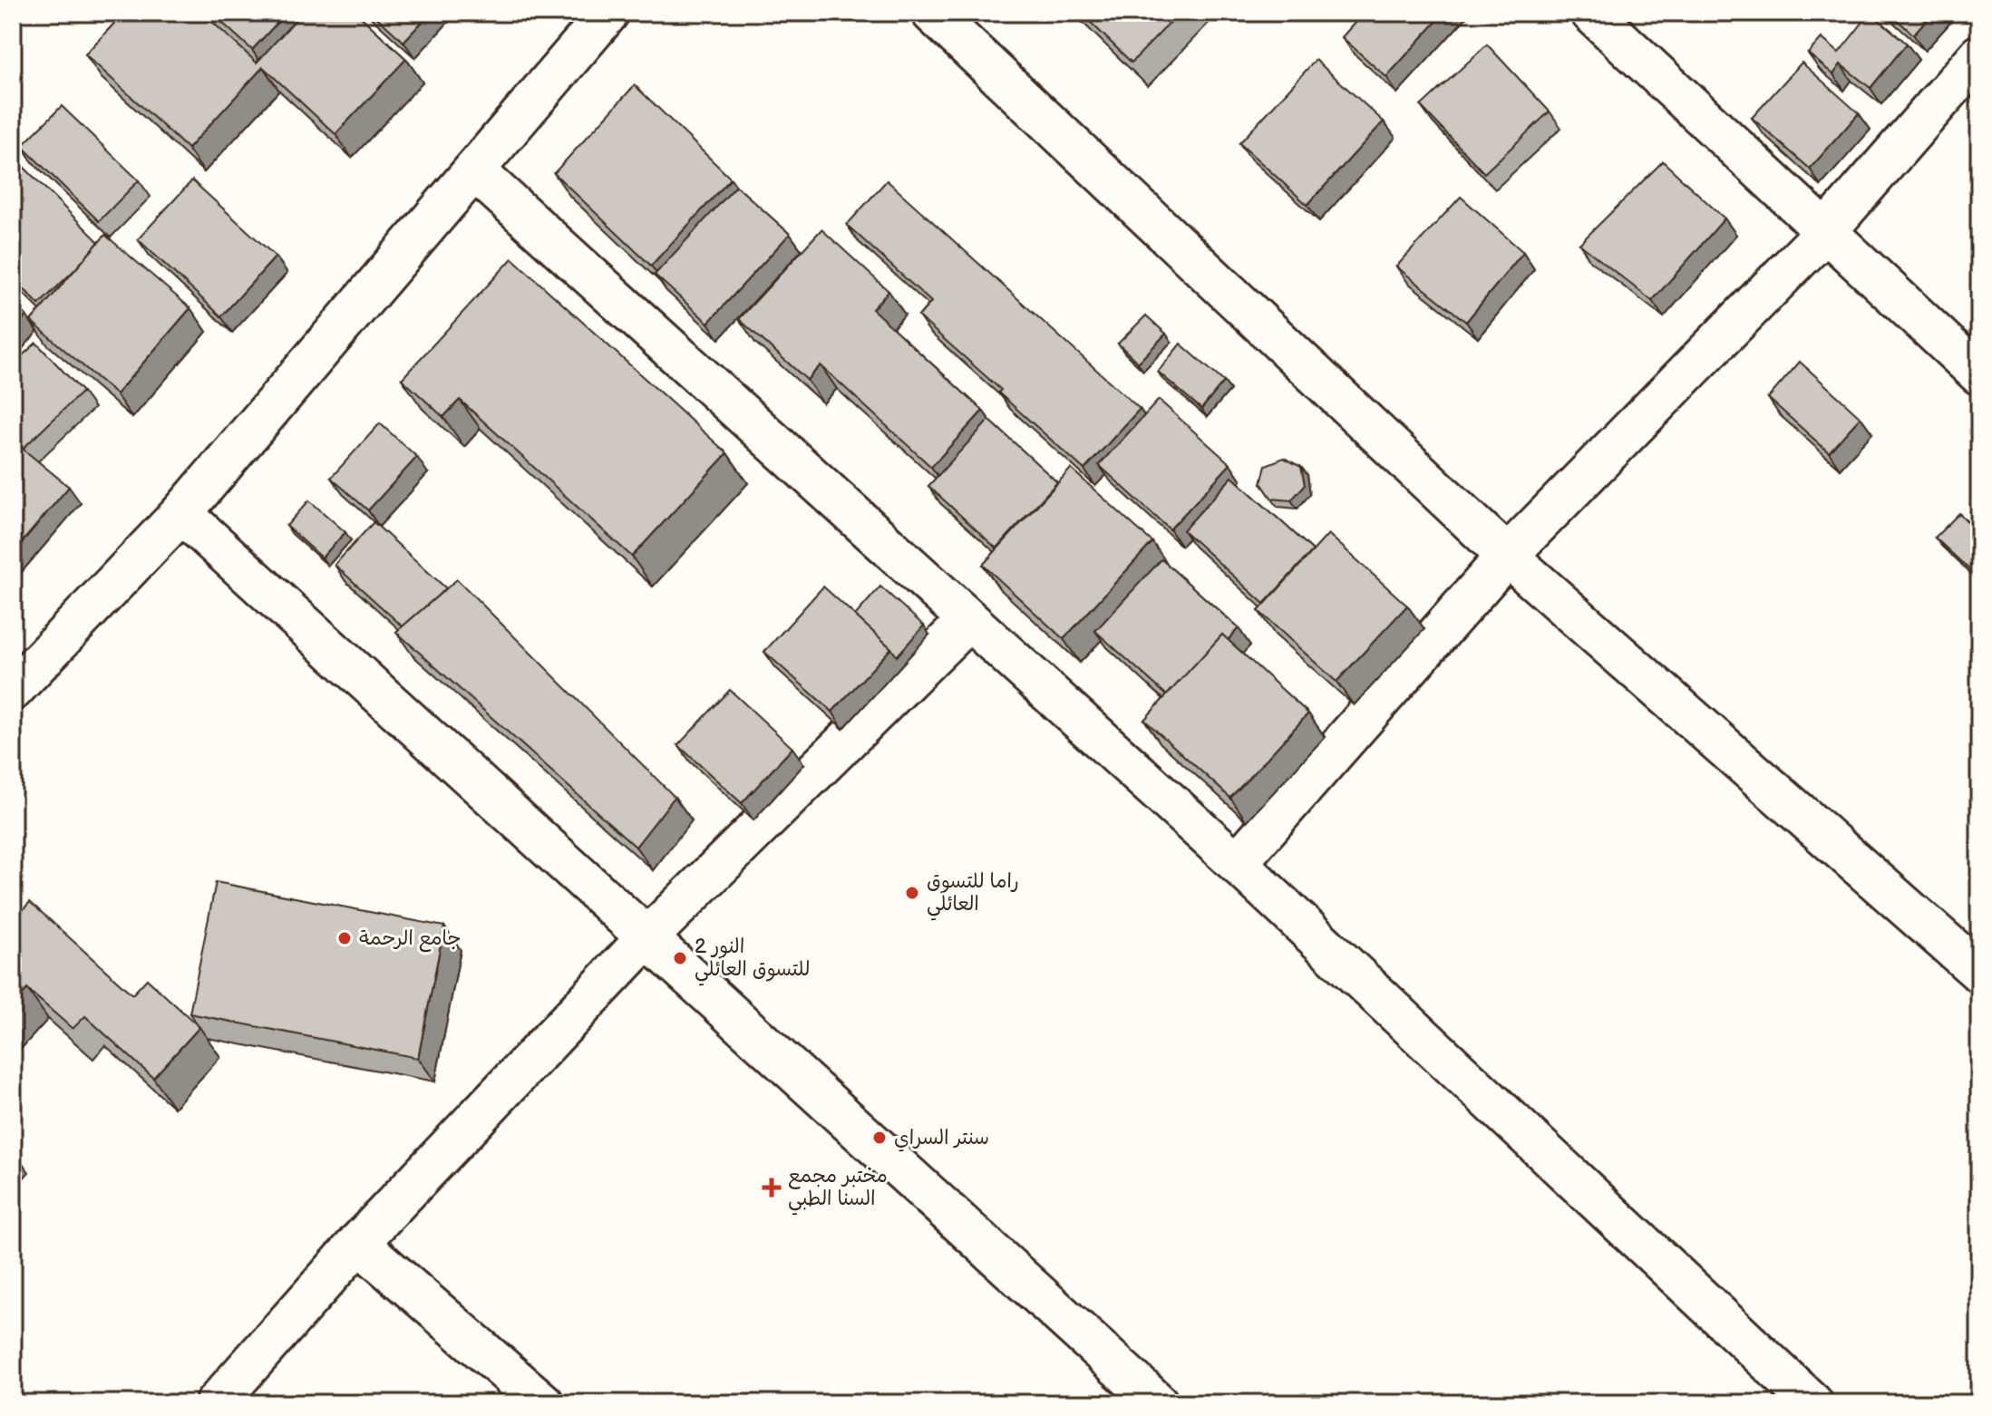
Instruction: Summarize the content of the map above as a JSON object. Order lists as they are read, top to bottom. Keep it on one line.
{"places":{"other":["راما للتسوق العائلي","جامع الرحمة","النور 2 للتسوق العائلي","سنتر السراي"],"health":["مختبر مجمع السنا الطبي"]}}
